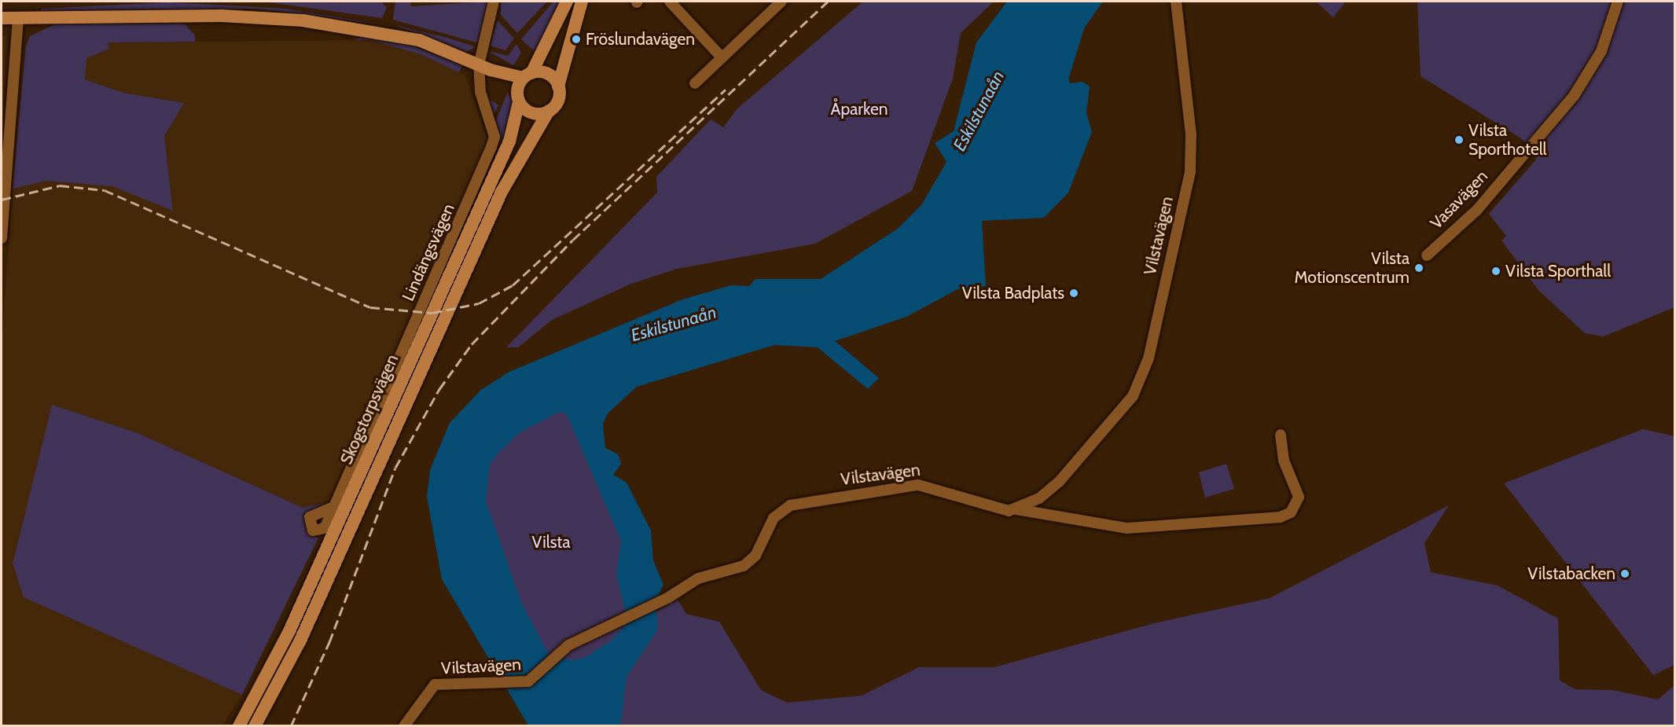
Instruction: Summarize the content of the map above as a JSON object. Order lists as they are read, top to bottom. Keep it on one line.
{"streets":{"main road":["Skogstorpsvägen"],"street":["Vasavägen","Vilstavägen","Lindängsvägen"]},"water":["Eskilstunaån"],"parks":["Åparken","Vilsta"],"places":["Fröslundavägen","Vilsta Sporthotell","Vilsta Motionscentrum","Vilsta Sporthall","Vilsta Badplats","Vilstabacken"]}
